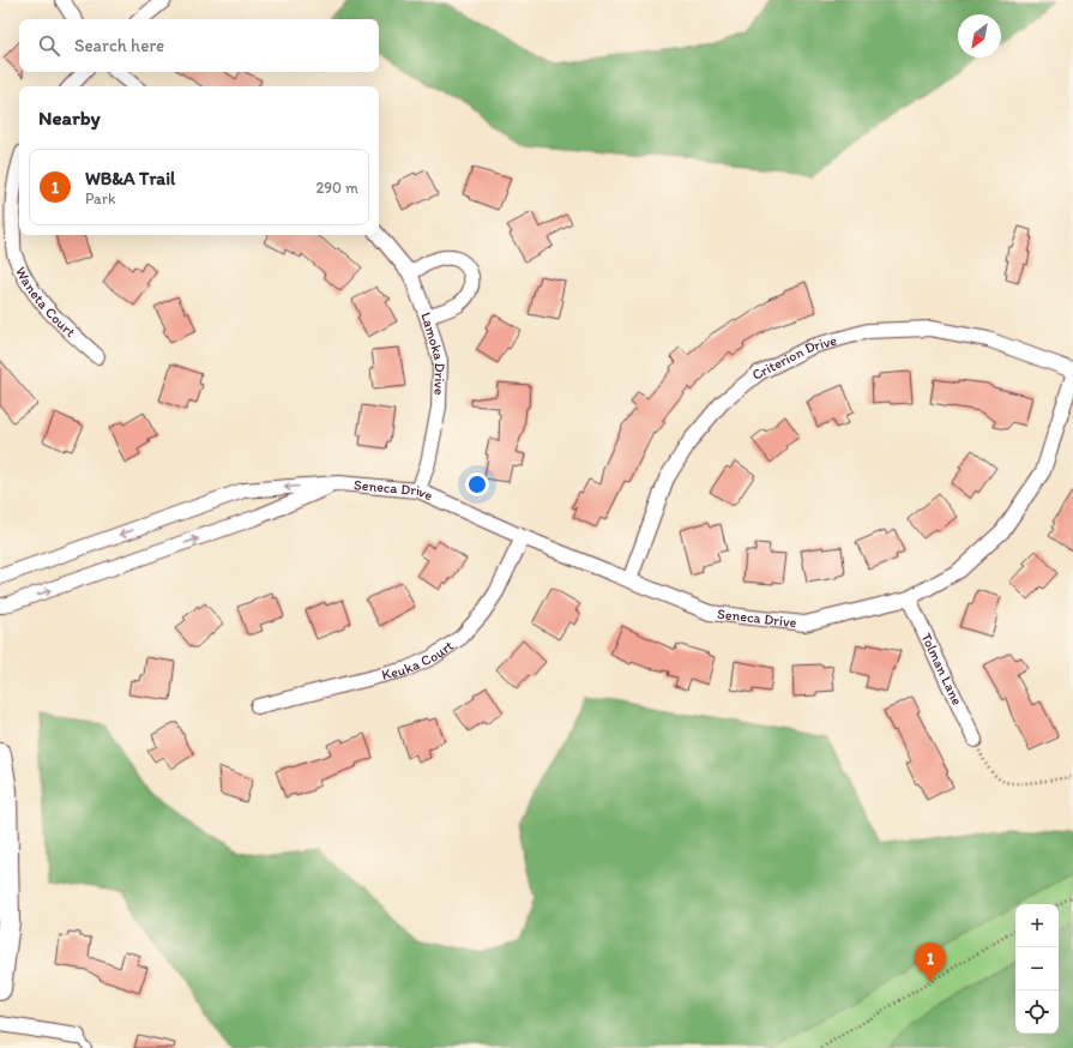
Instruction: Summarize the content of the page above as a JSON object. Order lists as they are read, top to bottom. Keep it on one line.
{"streets":{"street":["Waneta Court","Lamoka Drive","Criterion Drive","Seneca Drive","Keuka Court","Tolman Lane"]},"crossings":[["Lamoka Drive","Seneca Drive"],["Criterion Drive","Seneca Drive"],["Seneca Drive","Keuka Court"],["Seneca Drive","Tolman Lane"]],"north":"bottom left","page":{"search":"Search here","heading":"Nearby","list":[{"mark":"1","name":"WB&A Trail","note":"Park","value":"290 m"}],"map_buttons":["+","−"],"pins":"1"}}
